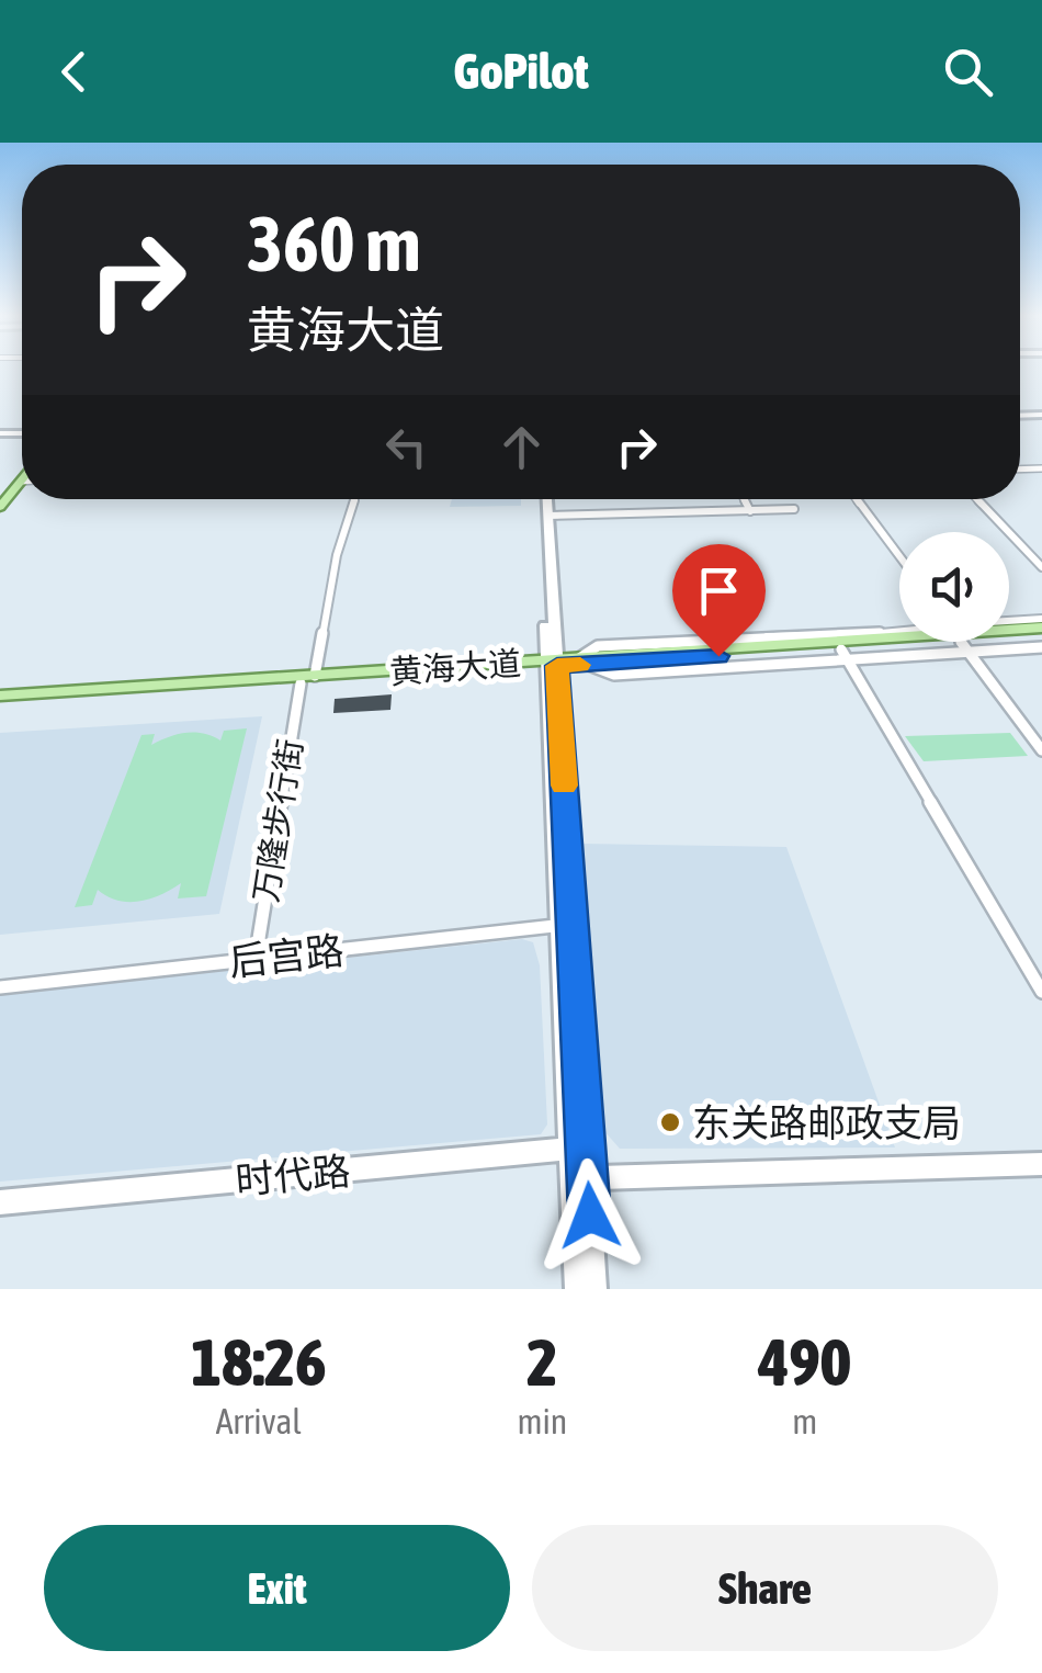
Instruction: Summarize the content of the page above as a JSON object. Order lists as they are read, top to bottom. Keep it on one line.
{"streets":{"main road":["黄海大道","时代路"],"street":["万隆步行街","后宫路"]},"crossings":[["黄海大道","万隆步行街"],["万隆步行街","后宫路"]],"places":["东关路邮政支局"],"page":{"header":"GoPilot","turn":["360 m","黄海大道"],"eta":["18:26","Arrival","2","min","490","m"],"buttons":["Exit","Share"]}}
